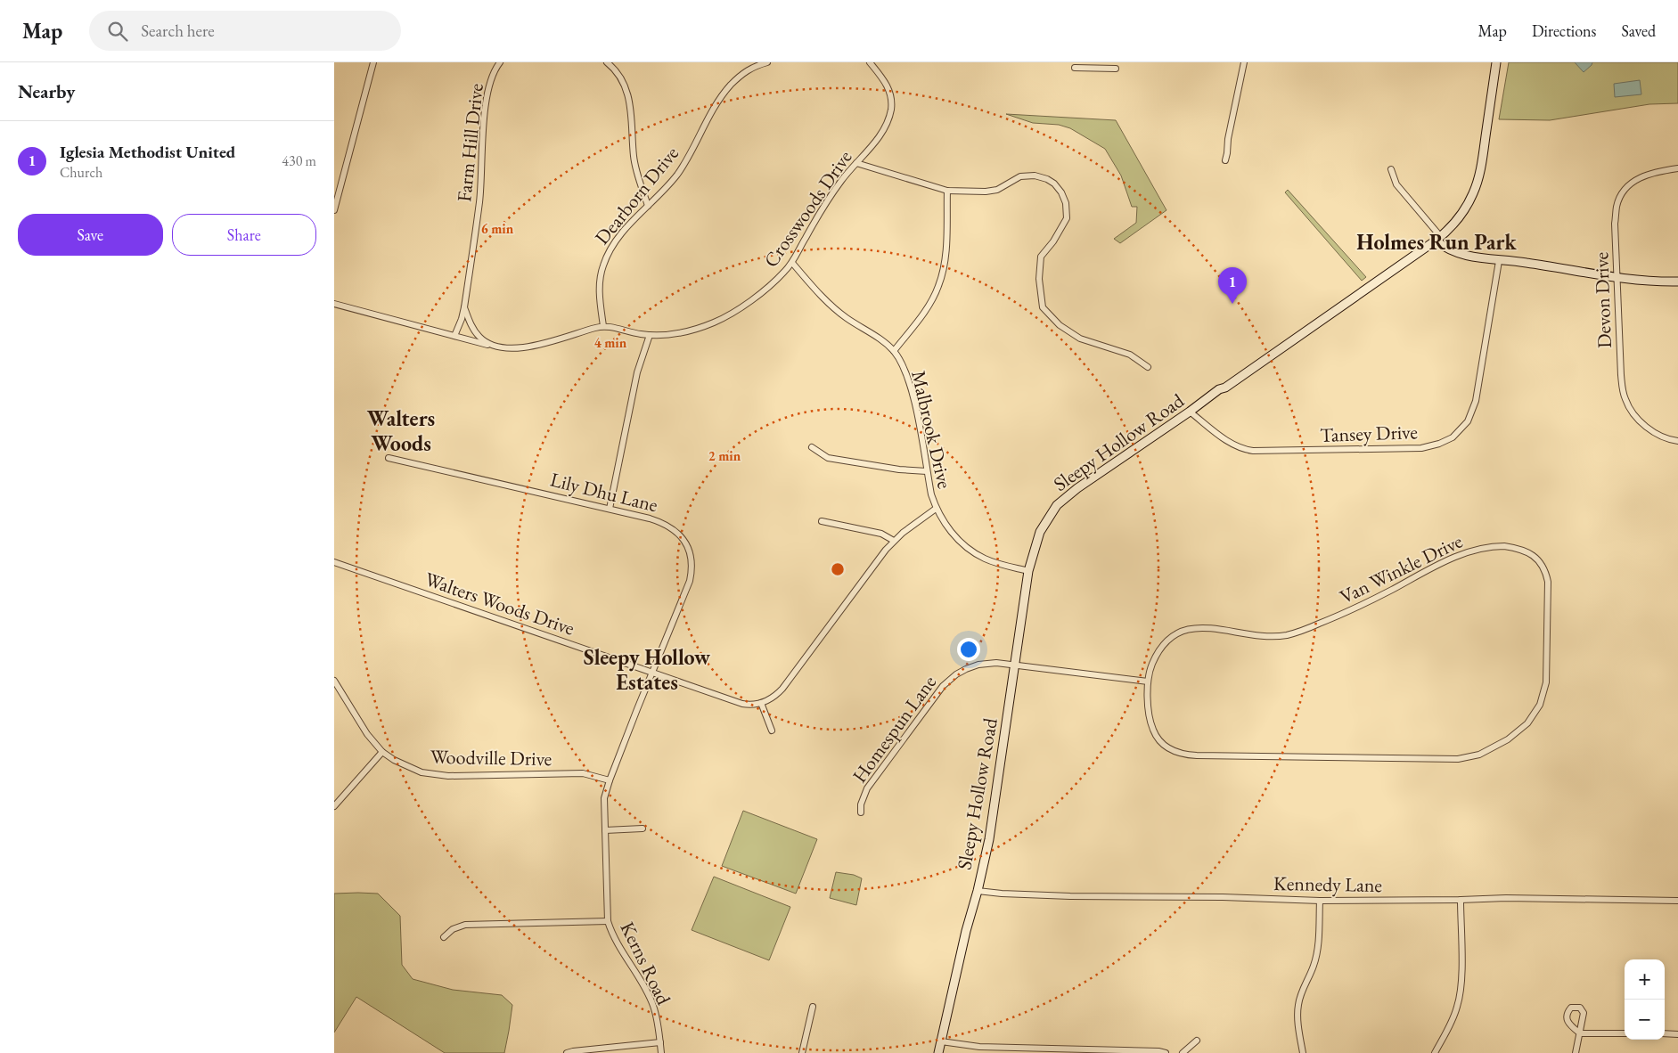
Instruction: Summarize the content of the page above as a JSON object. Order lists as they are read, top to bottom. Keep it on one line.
{"streets":{"main road":["Sleepy Hollow Road"],"street":["Farm Hill Drive","Dearborn Drive","Crosswoods Drive","Devon Drive","Malbrook Drive","Tansey Drive","Lily Dhu Lane","Van Winkle Drive","Walters Woods Drive","Homespun Lane","Woodville Drive","Kennedy Lane","Kerns Road"]},"crossings":[["Dearborn Drive","Crosswoods Drive"],["Crosswoods Drive","Malbrook Drive"],["Malbrook Drive","Sleepy Hollow Road"],["Tansey Drive","Sleepy Hollow Road"],["Sleepy Hollow Road","Homespun Lane"],["Sleepy Hollow Road","Kennedy Lane"],["Lily Dhu Lane","Walters Woods Drive"],["Lily Dhu Lane","Woodville Drive"],["Lily Dhu Lane","Kerns Road"],["Woodville Drive","Kerns Road"]],"districts":["Holmes Run Park","Walters Woods","Sleepy Hollow Estates"],"page":{"header":"Map","search":"Search here","nav":["Map","Directions","Saved"],"heading":"Nearby","list":[{"mark":"1","name":"Iglesia Methodist United","note":"Church","value":"430 m"}],"buttons":["Save","Share"],"pins":"1","map_buttons":["+","−"]},"rings":["6 min","4 min","2 min"]}
